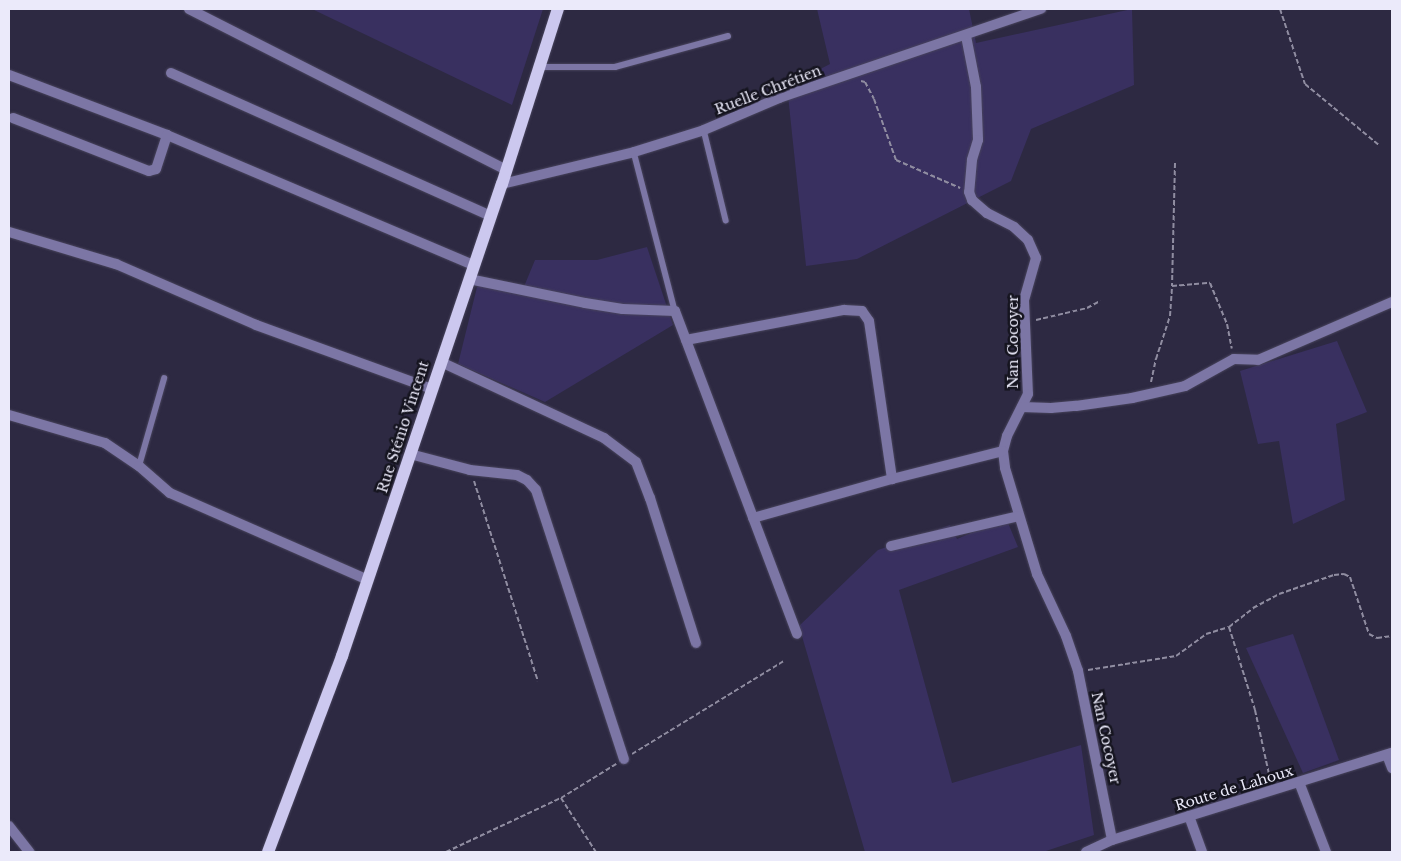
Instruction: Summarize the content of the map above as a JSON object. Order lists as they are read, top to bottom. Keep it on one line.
{"streets":{"main road":["Rue Sténio Vincent"],"street":["Ruelle Chrétien","Nan Cocoyer","Route de Lahoux"]},"crossings":[["Ruelle Chrétien","Rue Sténio Vincent"],["Nan Cocoyer","Route de Lahoux"]]}
